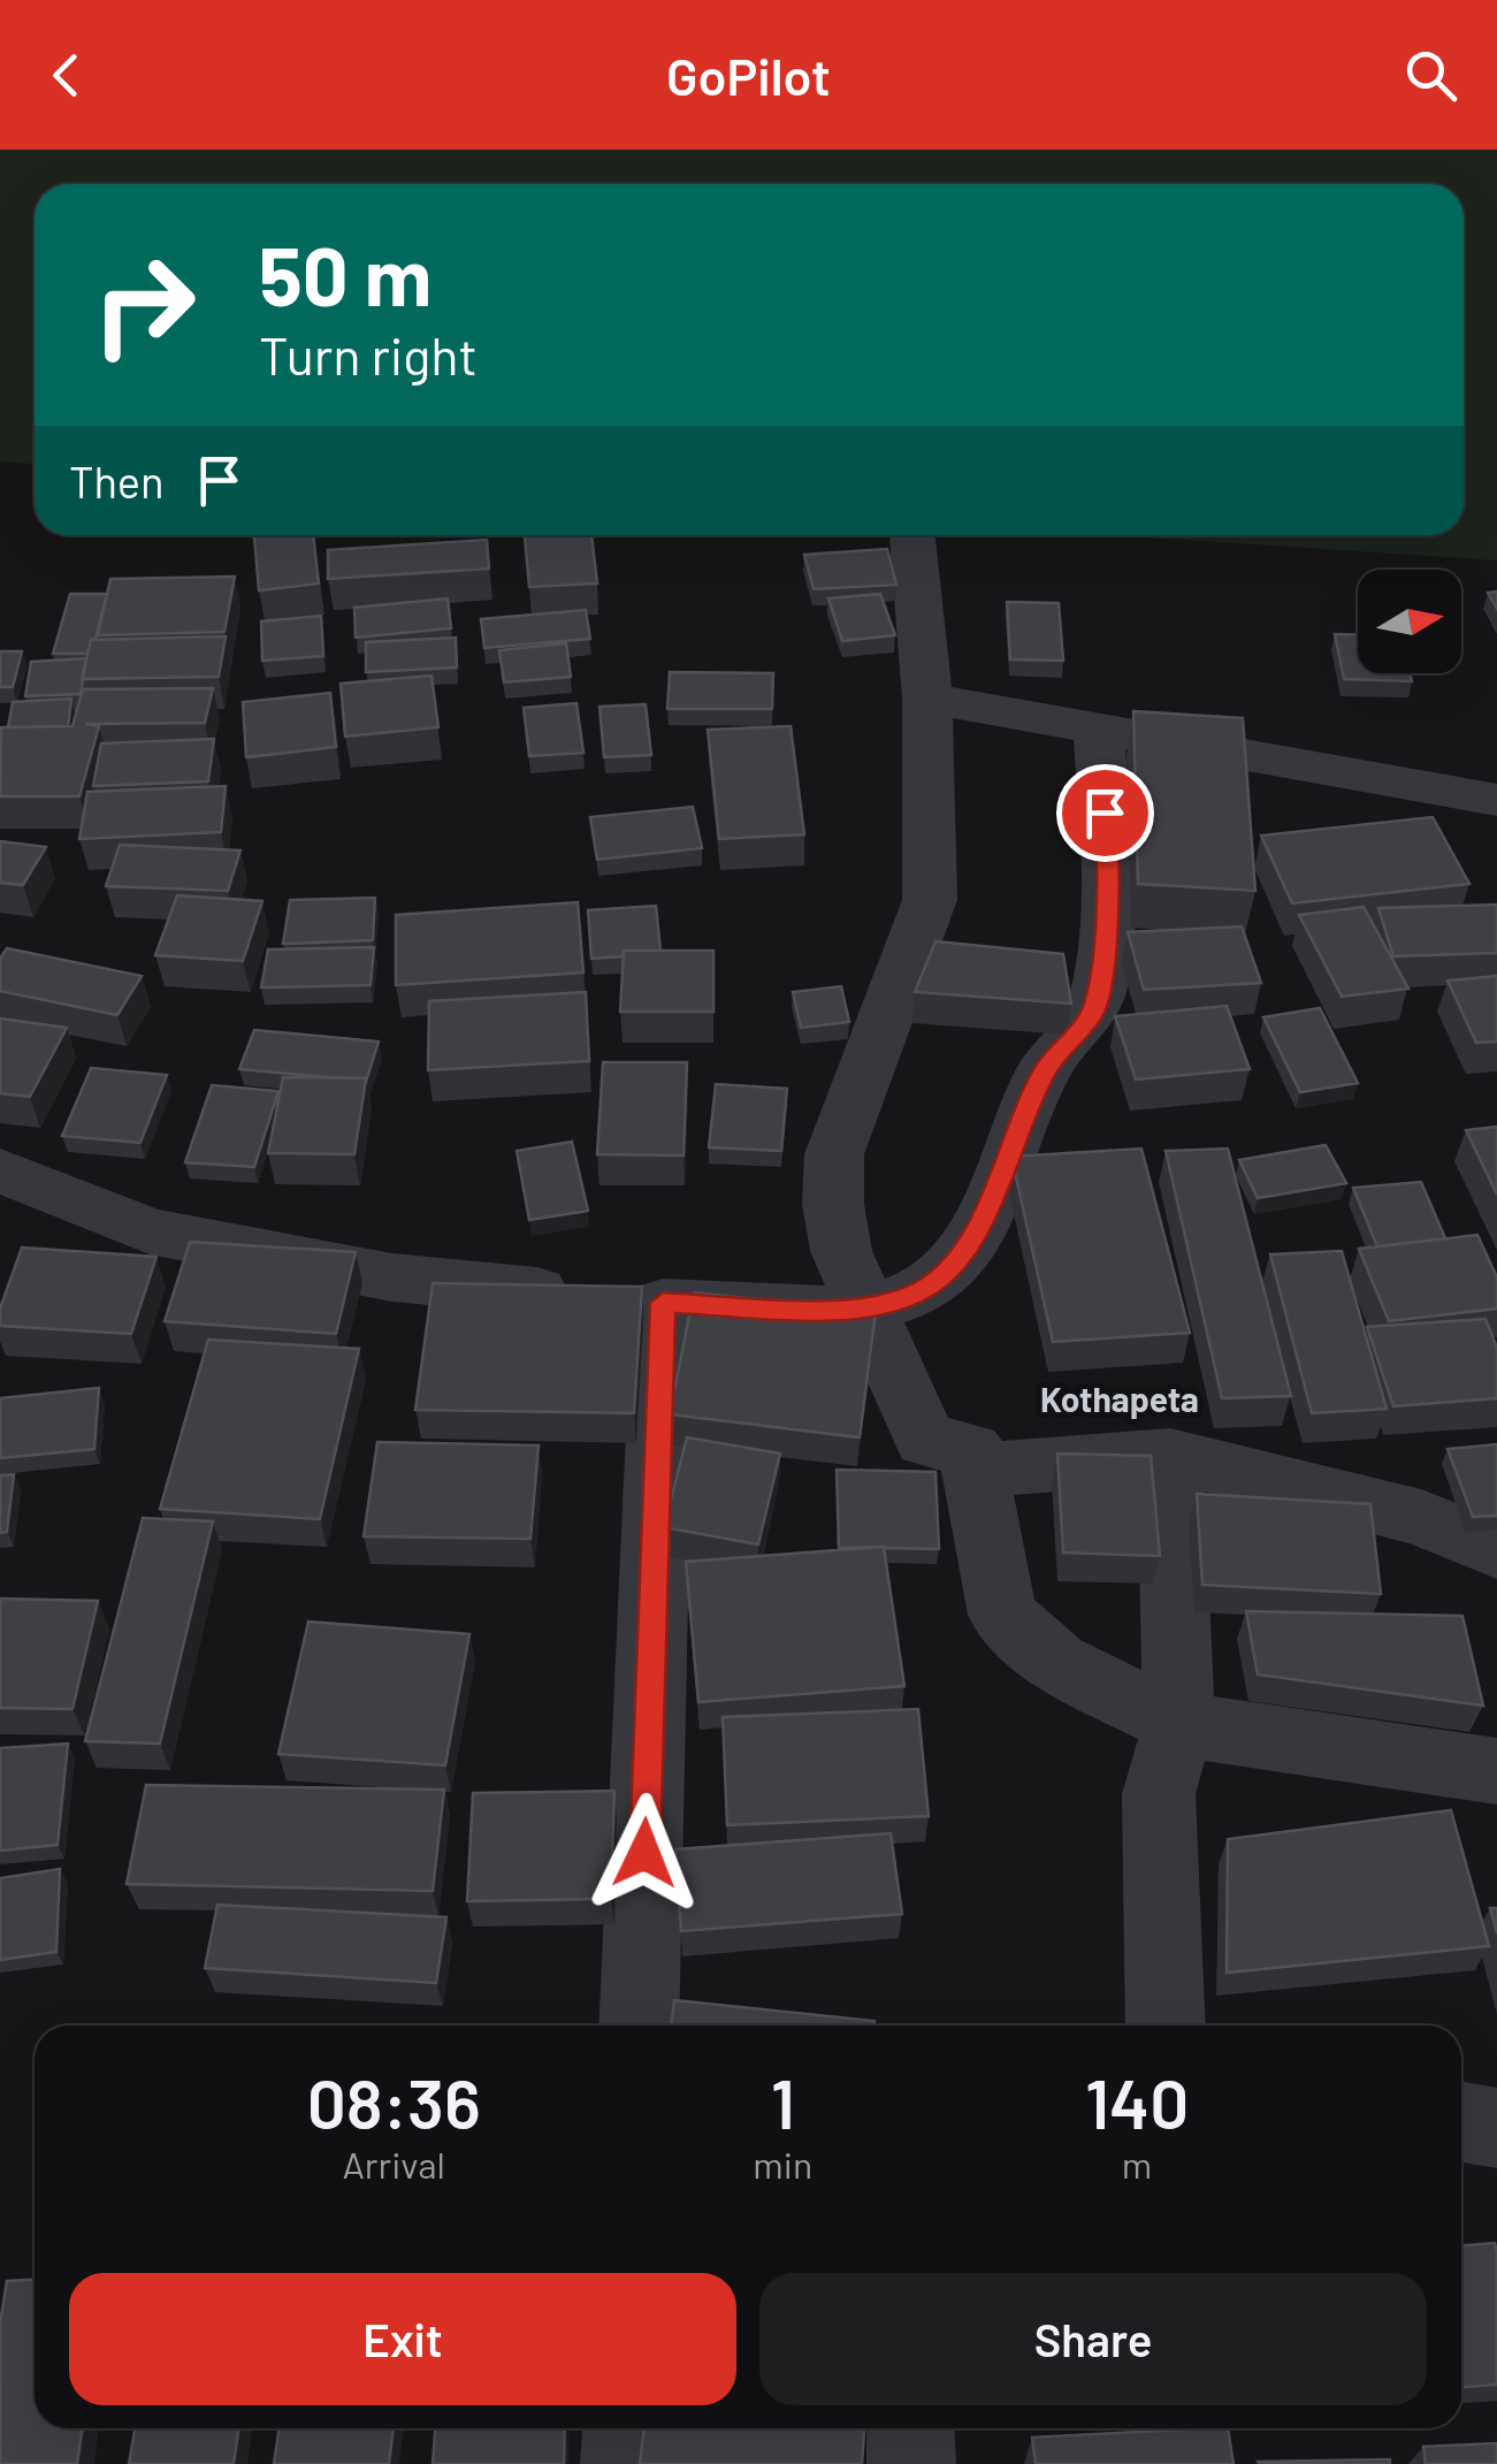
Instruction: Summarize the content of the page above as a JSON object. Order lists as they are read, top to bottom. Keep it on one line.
{"districts":["Kothapeta"],"north":"right","page":{"header":"GoPilot","turn":["50 m","Turn right"],"then":"Then","eta":["08:36","Arrival","1","min","140","m"],"buttons":["Exit","Share"]}}
